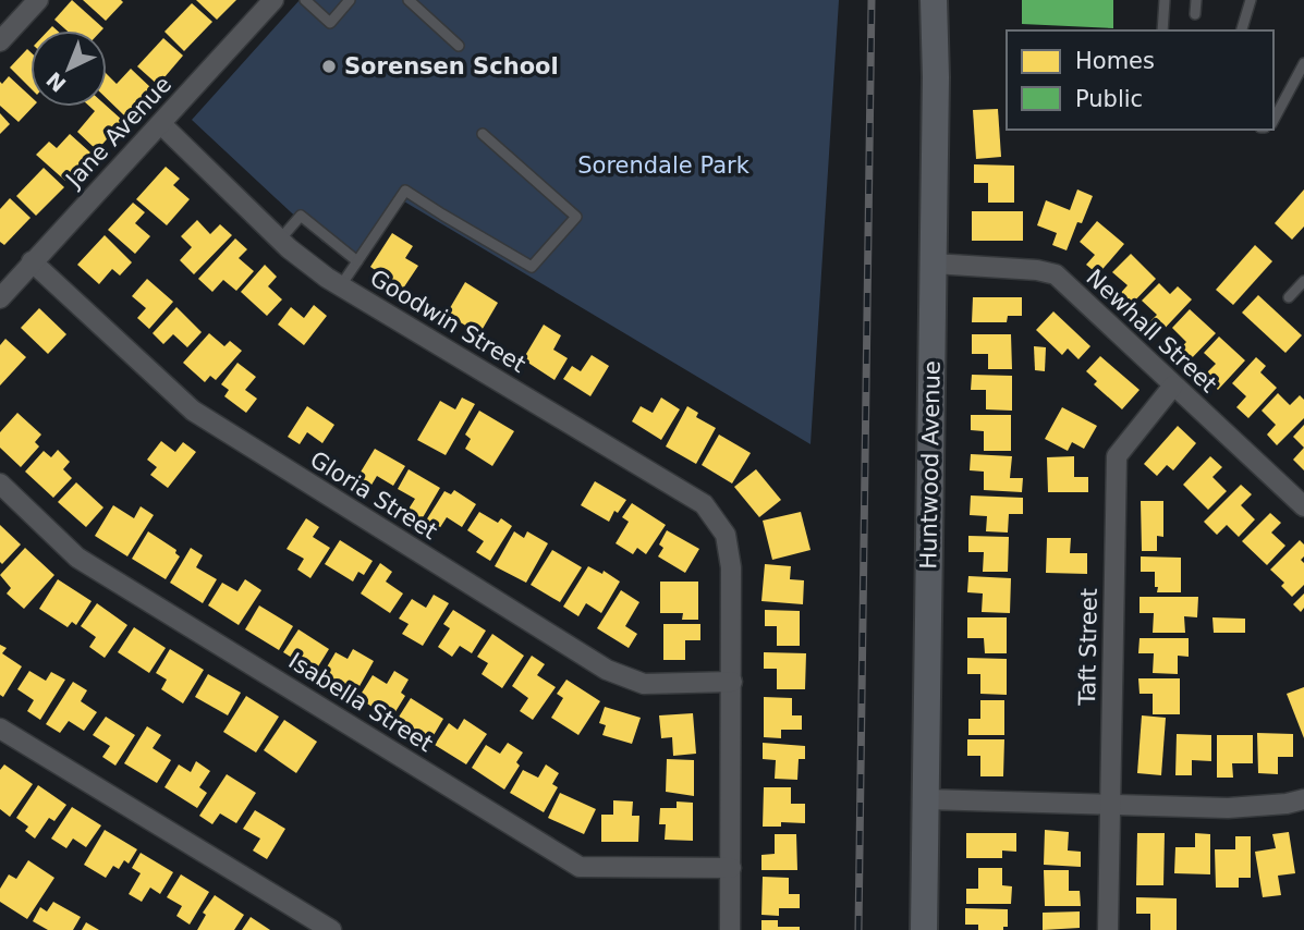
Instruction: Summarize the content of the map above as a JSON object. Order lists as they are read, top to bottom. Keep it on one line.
{"streets":{"street":["Jane Avenue","Goodwin Street","Newhall Street","Huntwood Avenue","Gloria Street","Taft Street","Isabella Street"]},"crossings":[["Jane Avenue","Goodwin Street"],["Jane Avenue","Gloria Street"],["Goodwin Street","Gloria Street"],["Newhall Street","Huntwood Avenue"],["Newhall Street","Taft Street"]],"parks":["Sorendale Park"],"places":["Sorensen School"],"legend":["Homes","Public"],"north":"bottom left"}
